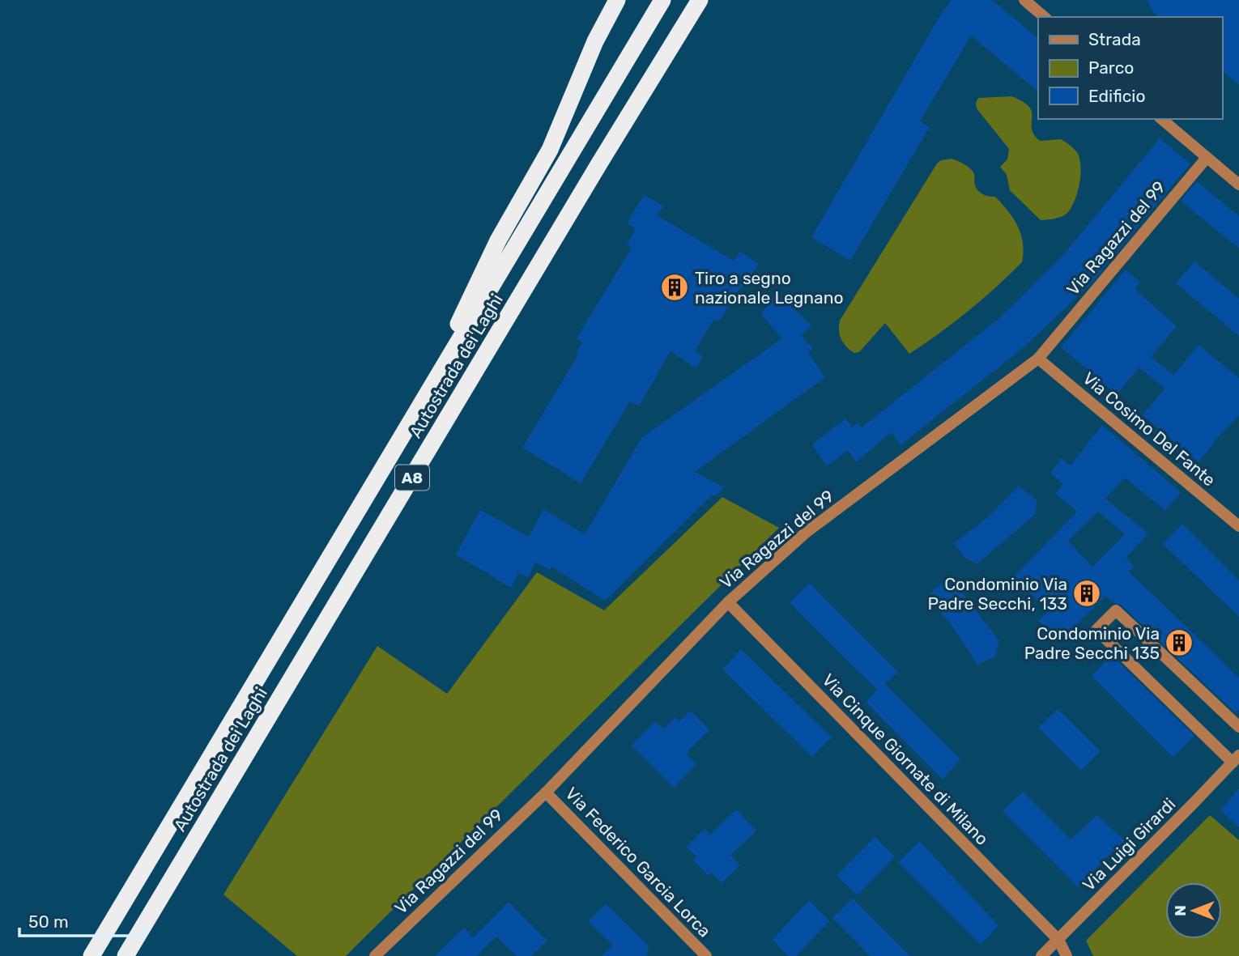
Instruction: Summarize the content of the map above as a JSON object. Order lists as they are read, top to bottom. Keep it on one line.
{"streets":{"highway":["Autostrada dei Laghi","A8"],"street":["Via Ragazzi del 99","Via Cosimo Del Fante","Via Cinque Giornate di Milano","Via Luigi Girardi","Via Federico Garcia Lorca"]},"crossings":[["Via Ragazzi del 99","Via Cosimo Del Fante"],["Via Ragazzi del 99","Via Cinque Giornate di Milano"],["Via Ragazzi del 99","Via Federico Garcia Lorca"],["Via Cinque Giornate di Milano","Via Luigi Girardi"]],"places":{"building":["Tiro a segno nazionale Legnano","Condominio Via Padre Secchi, 133","Condominio Via Padre Secchi 135"]},"legend":["Strada","Parco","Edificio"],"scale_bar":"50 m","north":"left"}
